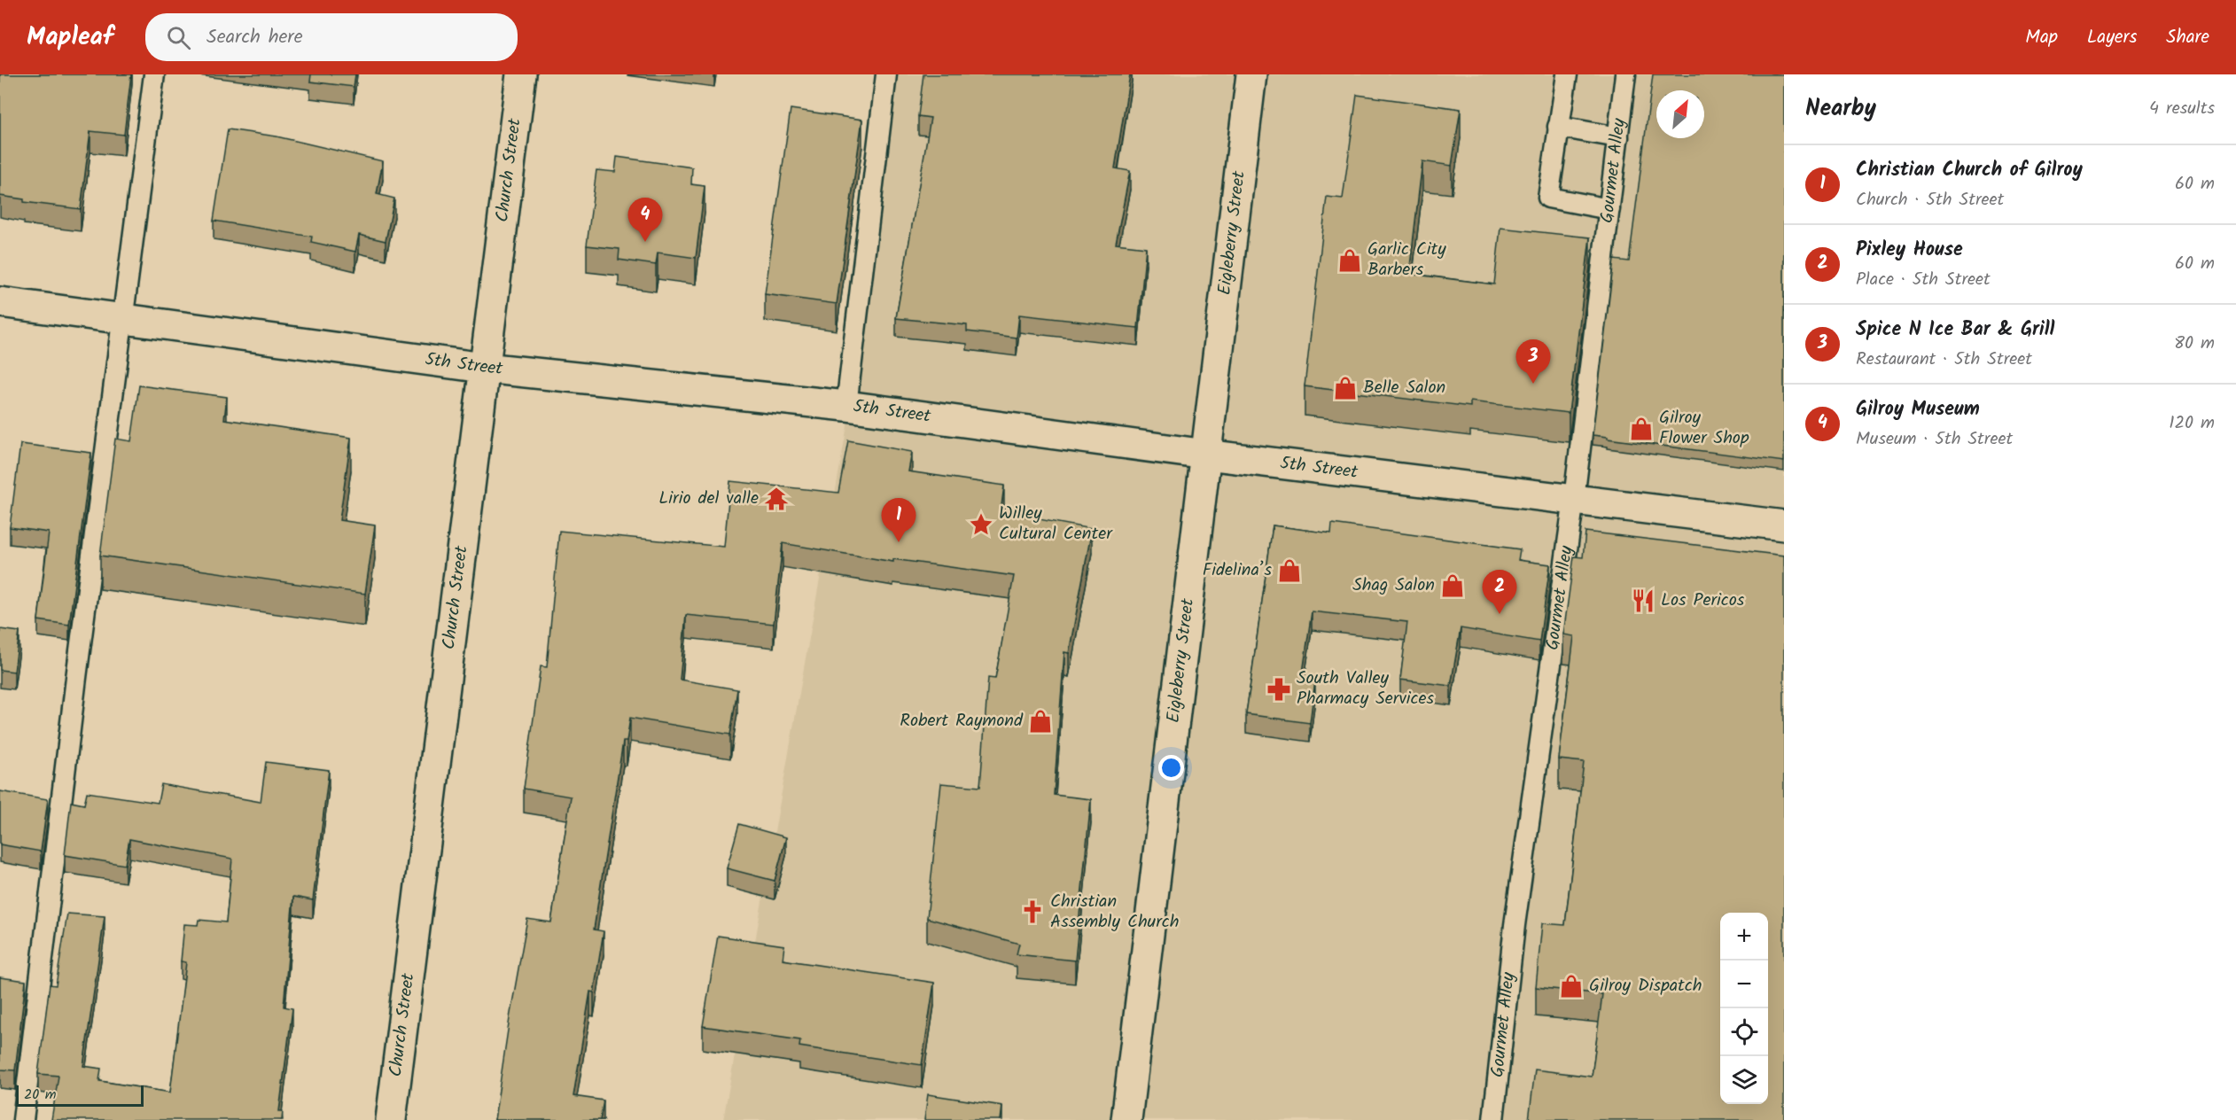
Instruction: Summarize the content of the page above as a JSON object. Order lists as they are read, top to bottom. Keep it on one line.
{"streets":{"street":["Church Street","Eigleberry Street","5th Street"],"lane":["Gourmet Alley"]},"crossings":[["Church Street","5th Street"],["Gourmet Alley","5th Street"],["Eigleberry Street","5th Street"]],"places":{"shop":["Garlic City Barbers","Belle Salon","Gilroy Flower Shop","Fidelina’s","Shag Salon","Robert Raymond","Gilroy Dispatch"],"temple":["Lirio del valle"],"place":["Willey Cultural Center"],"restaurant":["Los Pericos"],"pharmacy":["South Valley Pharmacy Services"],"church":["Christian Assembly Church"]},"scale_bar":"20 m","north":"top right","page":{"header":"Mapleaf","search":"Search here","nav":["Map","Layers","Share"],"heading":["Nearby","4 results"],"list":[{"mark":"1","name":"Christian Church of Gilroy","note":"Church · 5th Street","value":"60 m"},{"mark":"2","name":"Pixley House","note":"Place · 5th Street","value":"60 m"},{"mark":"3","name":"Spice N Ice Bar & Grill","note":"Restaurant · 5th Street","value":"80 m"},{"mark":"4","name":"Gilroy Museum","note":"Museum · 5th Street","value":"120 m"}],"pins":["4","3","1","2"],"map_buttons":["+","−"],"scale":"20 m"}}
